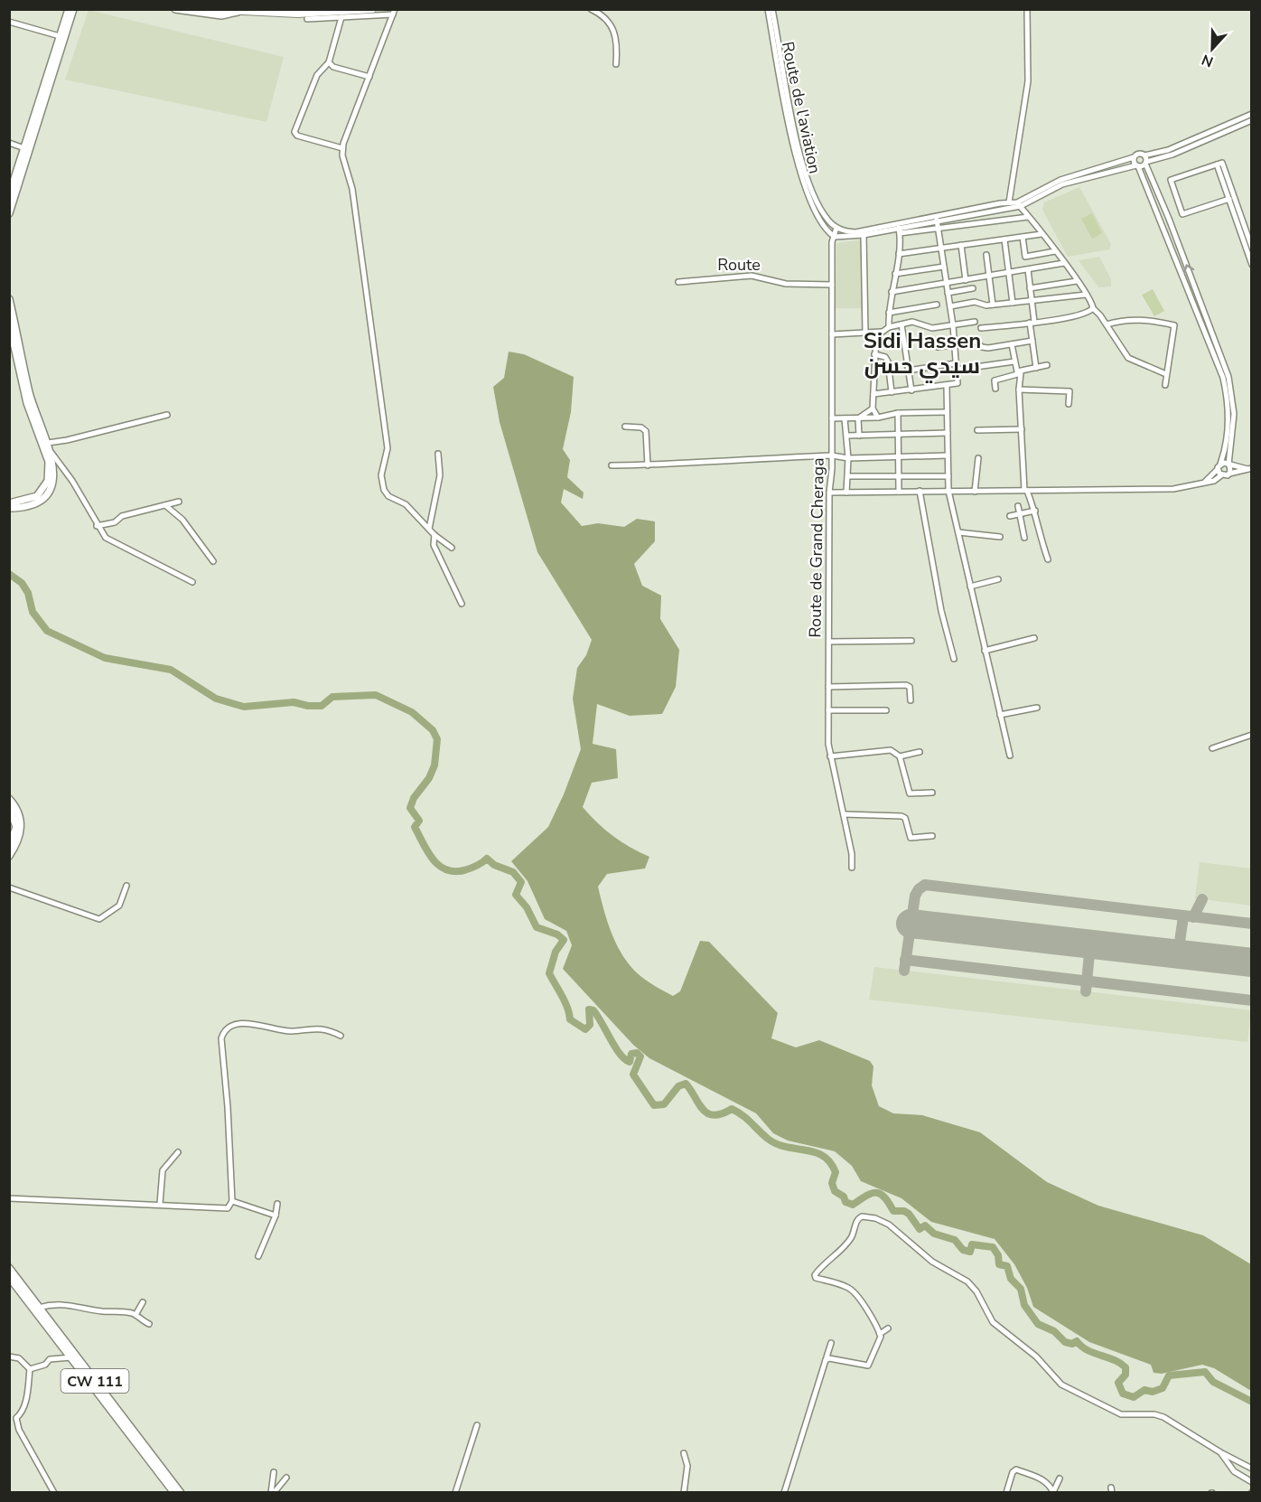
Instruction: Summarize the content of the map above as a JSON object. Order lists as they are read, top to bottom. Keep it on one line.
{"streets":{"main road":["CW 111"],"street":["Route de l'aviation","Route","Route de Grand Cheraga"]},"crossings":[["Route de l'aviation","Route de Grand Cheraga"],["Route","Route de Grand Cheraga"]],"districts":["Sidi Hassen سيدي حسن"],"north":"bottom"}
